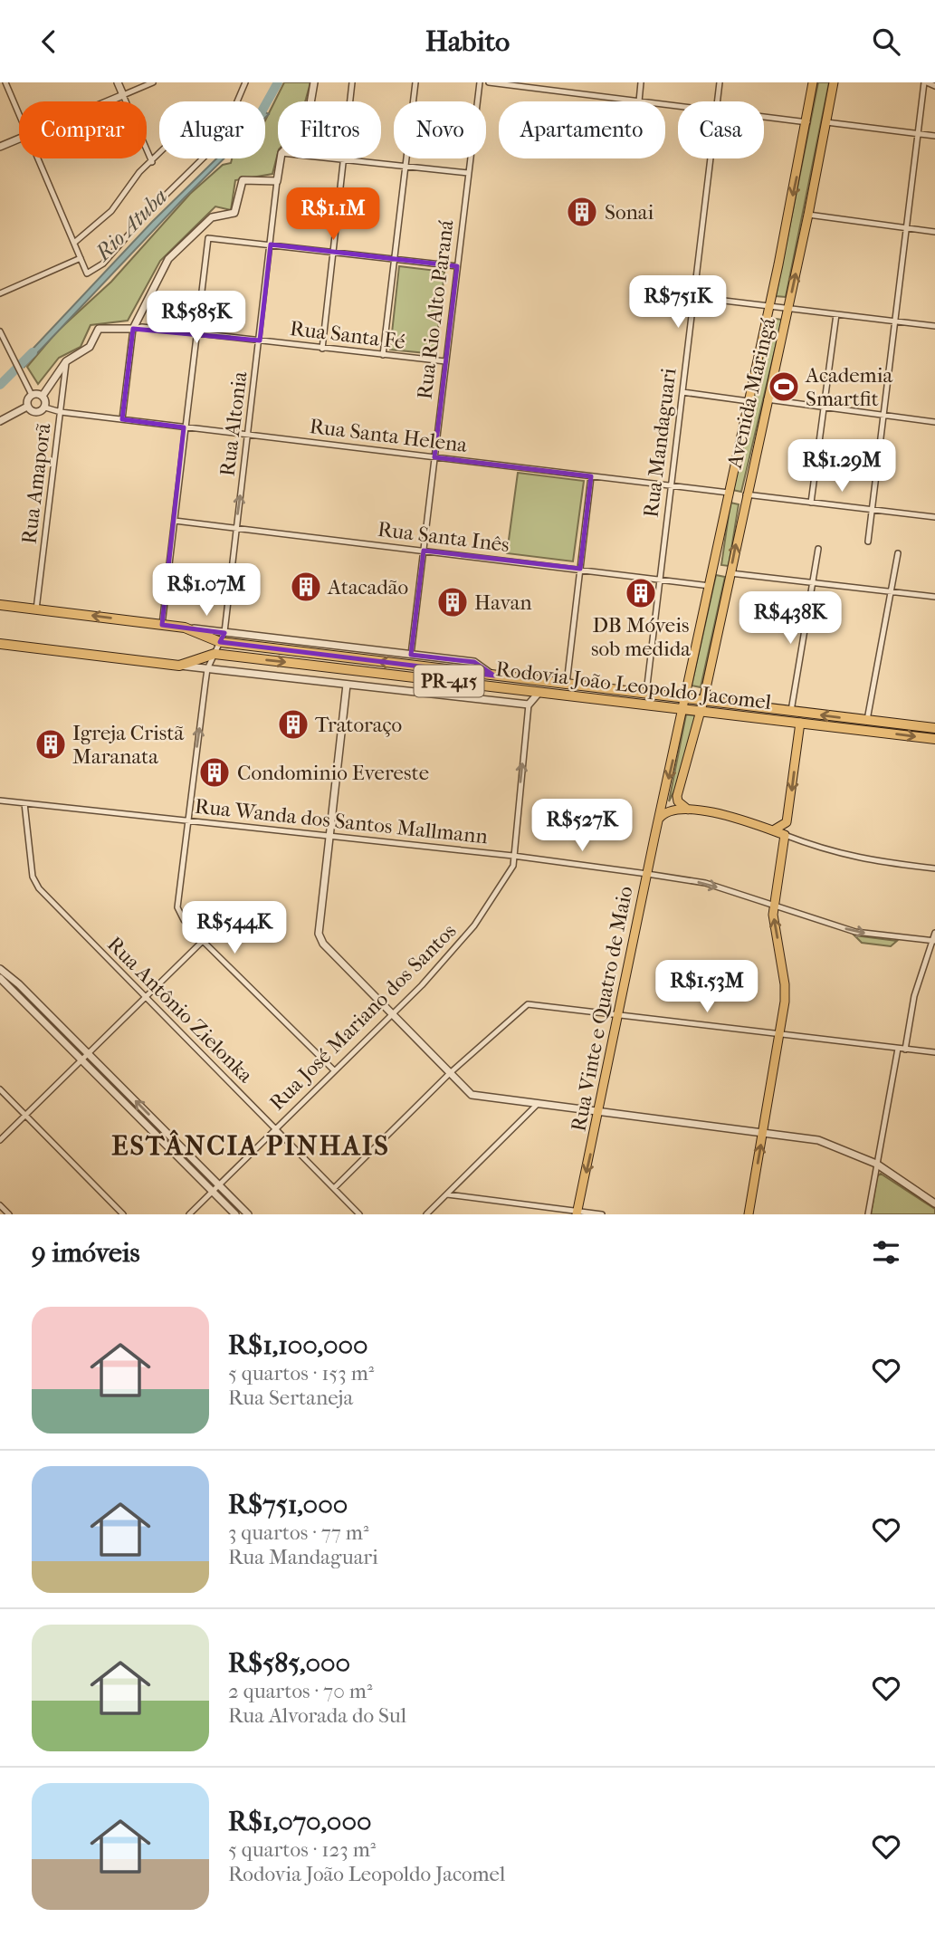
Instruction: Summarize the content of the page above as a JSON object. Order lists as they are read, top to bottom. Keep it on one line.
{"streets":{"highway":["PR-415","Rodovia João Leopoldo Jacomel"],"main road":["Avenida Maringá","Rua Vinte e Quatro de Maio"],"street":["Rua Rio Alto Paraná","Rua Santa Fé","Rua Altonia","Rua Santa Helena","Rua Mandaguari","Rua Amaporã","Rua Santa Inês","Rua Wanda dos Santos Mallmann","Rua Antônio Zielonka","Rua José Mariano dos Santos"]},"crossings":[["Rua Rio Alto Paraná","Rua Santa Fé"],["Rua Rio Alto Paraná","Rua Santa Helena"],["Rua Rio Alto Paraná","Rua Santa Inês"],["Rua Rio Alto Paraná","Rodovia João Leopoldo Jacomel"],["Rua Santa Fé","Rua Altonia"],["Avenida Maringá","Rua Santa Helena"],["Avenida Maringá","Rua Santa Inês"],["Avenida Maringá","Rodovia João Leopoldo Jacomel"],["Avenida Maringá","Rua Vinte e Quatro de Maio"],["Rua Altonia","Rua Santa Helena"],["Rua Altonia","Rua Santa Inês"],["Rua Altonia","Rodovia João Leopoldo Jacomel"],["Rua Altonia","Rua Wanda dos Santos Mallmann"],["Rua Altonia","Rua José Mariano dos Santos"],["Rua Santa Helena","Rua Mandaguari"],["Rua Santa Helena","Rua Amaporã"],["Rua Mandaguari","Rua Santa Inês"],["Rua Mandaguari","Rodovia João Leopoldo Jacomel"],["Rua Amaporã","Rodovia João Leopoldo Jacomel"],["Rodovia João Leopoldo Jacomel","Rua Vinte e Quatro de Maio"],["Rodovia João Leopoldo Jacomel","Rua José Mariano dos Santos"],["Rua Wanda dos Santos Mallmann","Rua Vinte e Quatro de Maio"],["Rua Wanda dos Santos Mallmann","Rua Antônio Zielonka"],["Rua Wanda dos Santos Mallmann","Rua José Mariano dos Santos"],["Rua Antônio Zielonka","Rua José Mariano dos Santos"]],"districts":["ESTÂNCIA PINHAIS"],"water":["Rio Atuba"],"places":{"building":["Sonai","Atacadão","DB Móveis sob medida","Havan","Tratoraço","Igreja Cristã Maranata","Condominio Evereste"],"sports":["Academia Smartfit"]},"page":{"header":"Habito","chip":["Comprar","Alugar","Filtros","Novo","Apartamento","Casa"],"price":["R$1.1M","R$751K","R$585K","R$1.29M","R$1.07M","R$438K","R$527K","R$544K","R$1.53M"],"heading":"9 imóveis","list":[{"name":"R$1,100,000","note":"5 quartos · 153 m² · Rua Sertaneja"},{"name":"R$751,000","note":"3 quartos · 77 m² · Rua Mandaguari"},{"name":"R$585,000","note":"2 quartos · 70 m² · Rua Alvorada do Sul"},{"name":"R$1,070,000","note":"5 quartos · 123 m² · Rodovia João Leopoldo Jacomel"}]}}
